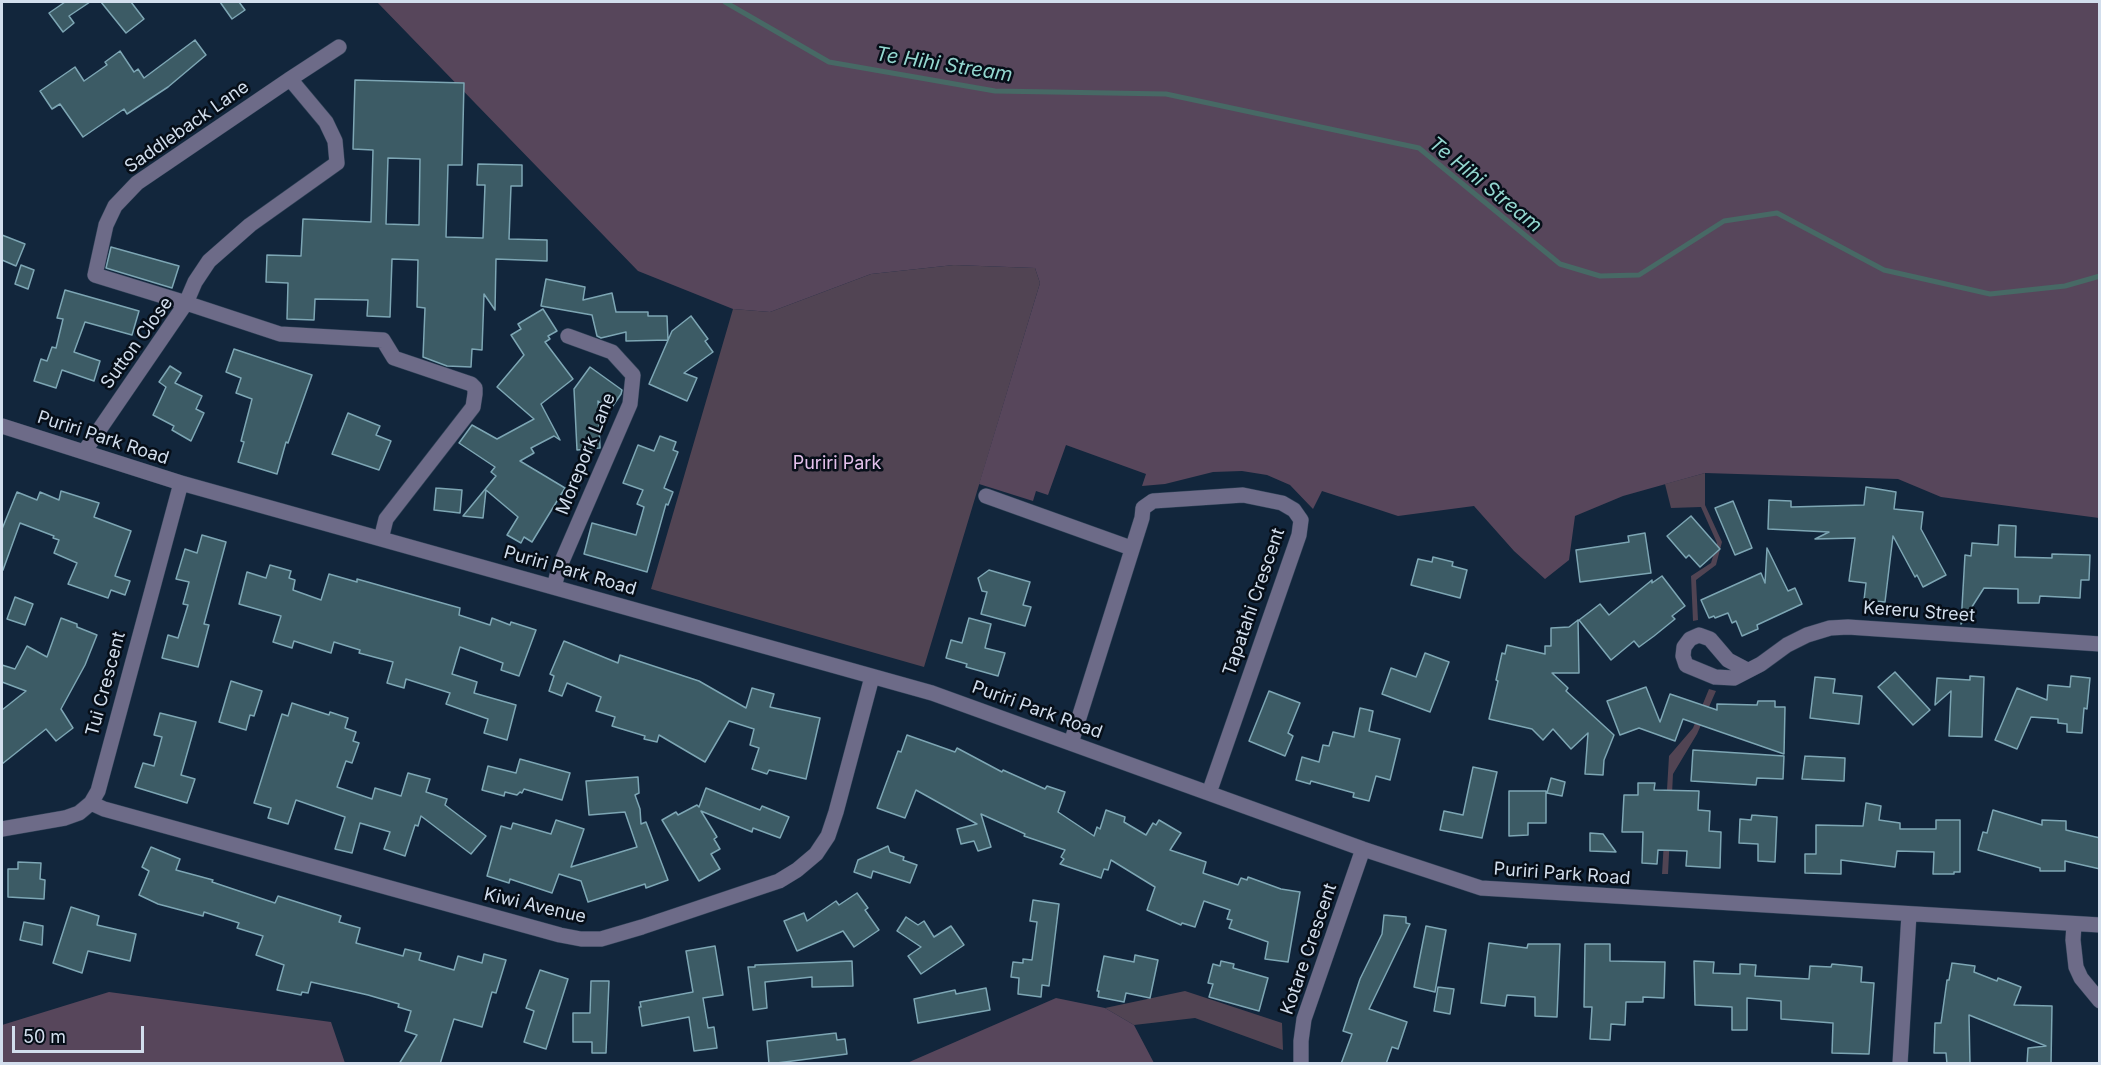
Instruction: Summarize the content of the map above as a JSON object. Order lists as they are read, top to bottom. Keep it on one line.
{"streets":{"street":["Saddleback Lane","Sutton Close","Puriri Park Road","Morepork Lane","Tapatahi Crescent","Kereru Street","Tui Crescent","Kiwi Avenue","Kotare Crescent"]},"crossings":[["Saddleback Lane","Sutton Close"],["Sutton Close","Puriri Park Road"],["Puriri Park Road","Morepork Lane"],["Puriri Park Road","Tapatahi Crescent"],["Puriri Park Road","Tui Crescent"],["Puriri Park Road","Kiwi Avenue"],["Puriri Park Road","Kotare Crescent"],["Tui Crescent","Kiwi Avenue"]],"water":["Te Hihi Stream"],"parks":["Puriri Park"],"scale_bar":"50 m"}
